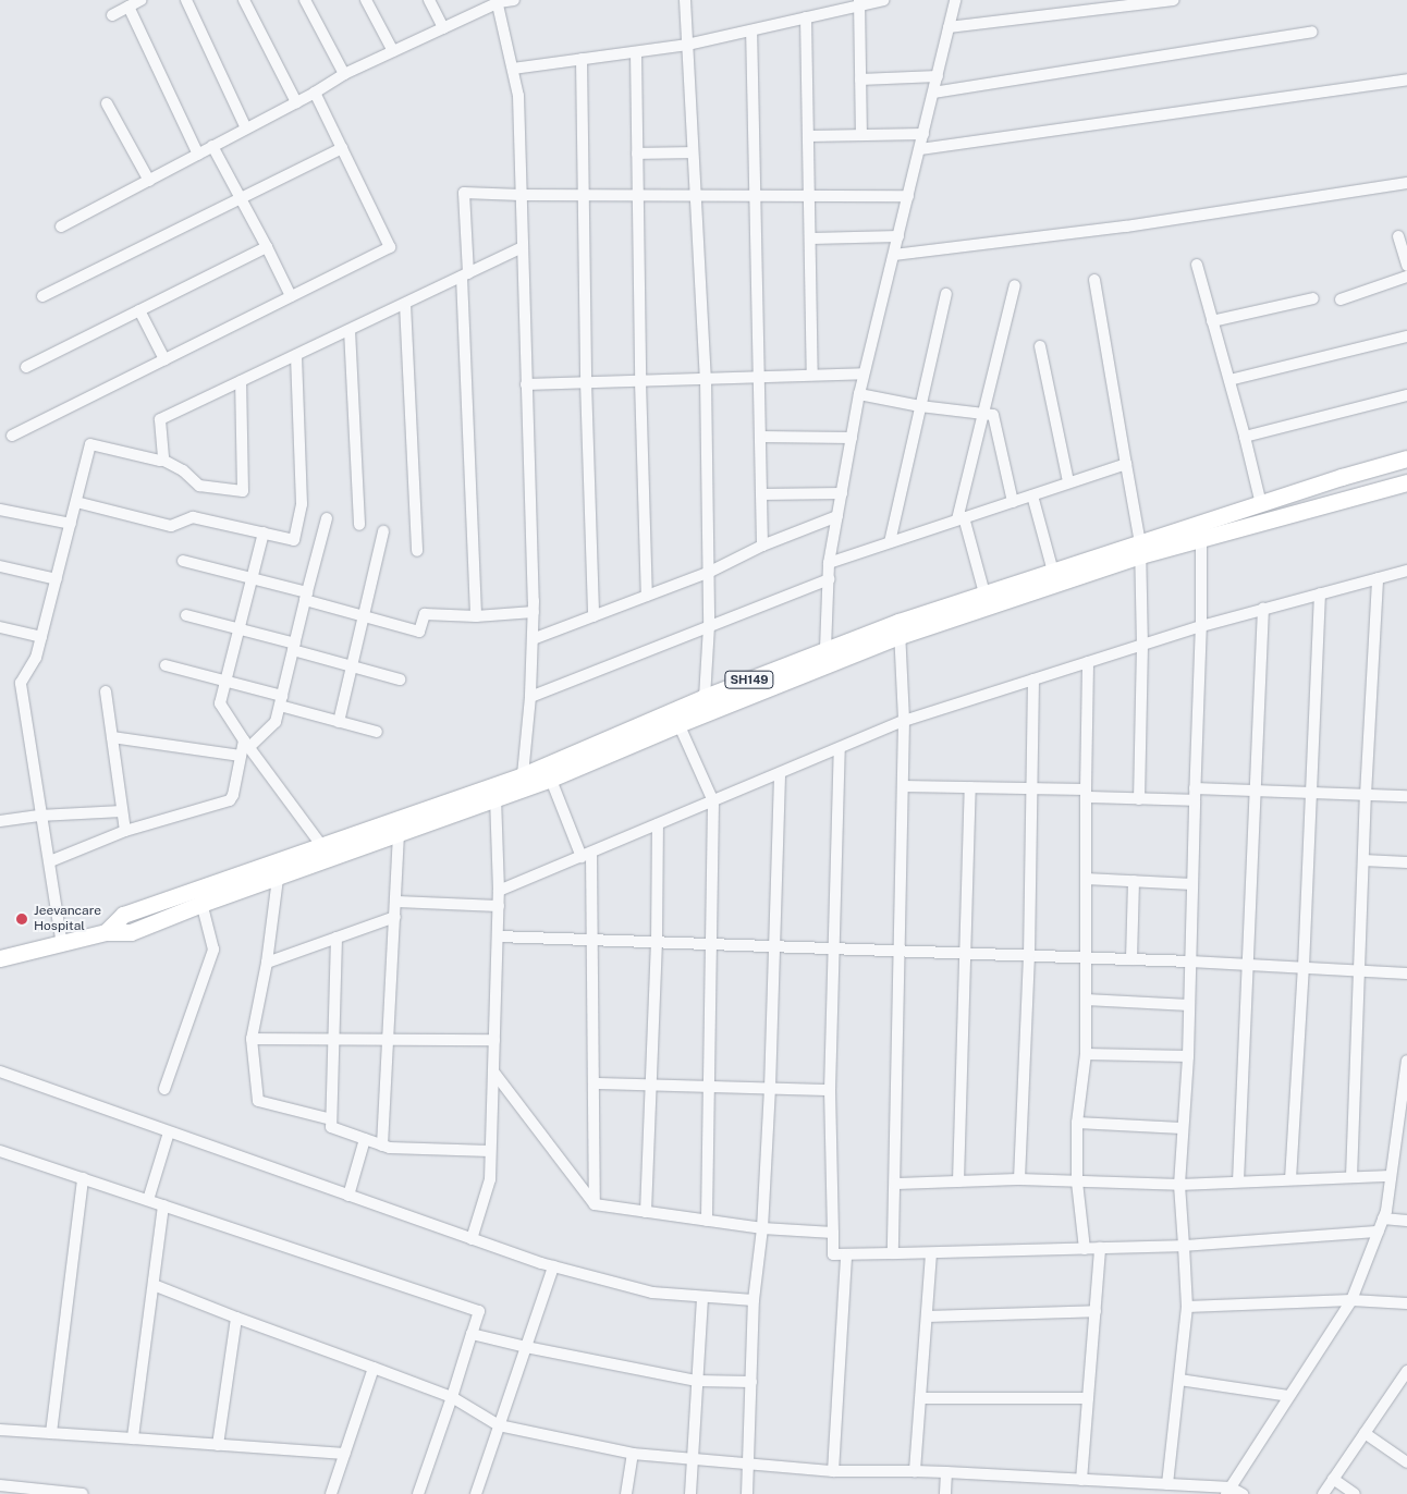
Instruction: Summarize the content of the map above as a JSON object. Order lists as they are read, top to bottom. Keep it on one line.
{"streets":{"main road":["SH149"]},"places":["Jeevancare Hospital"]}
